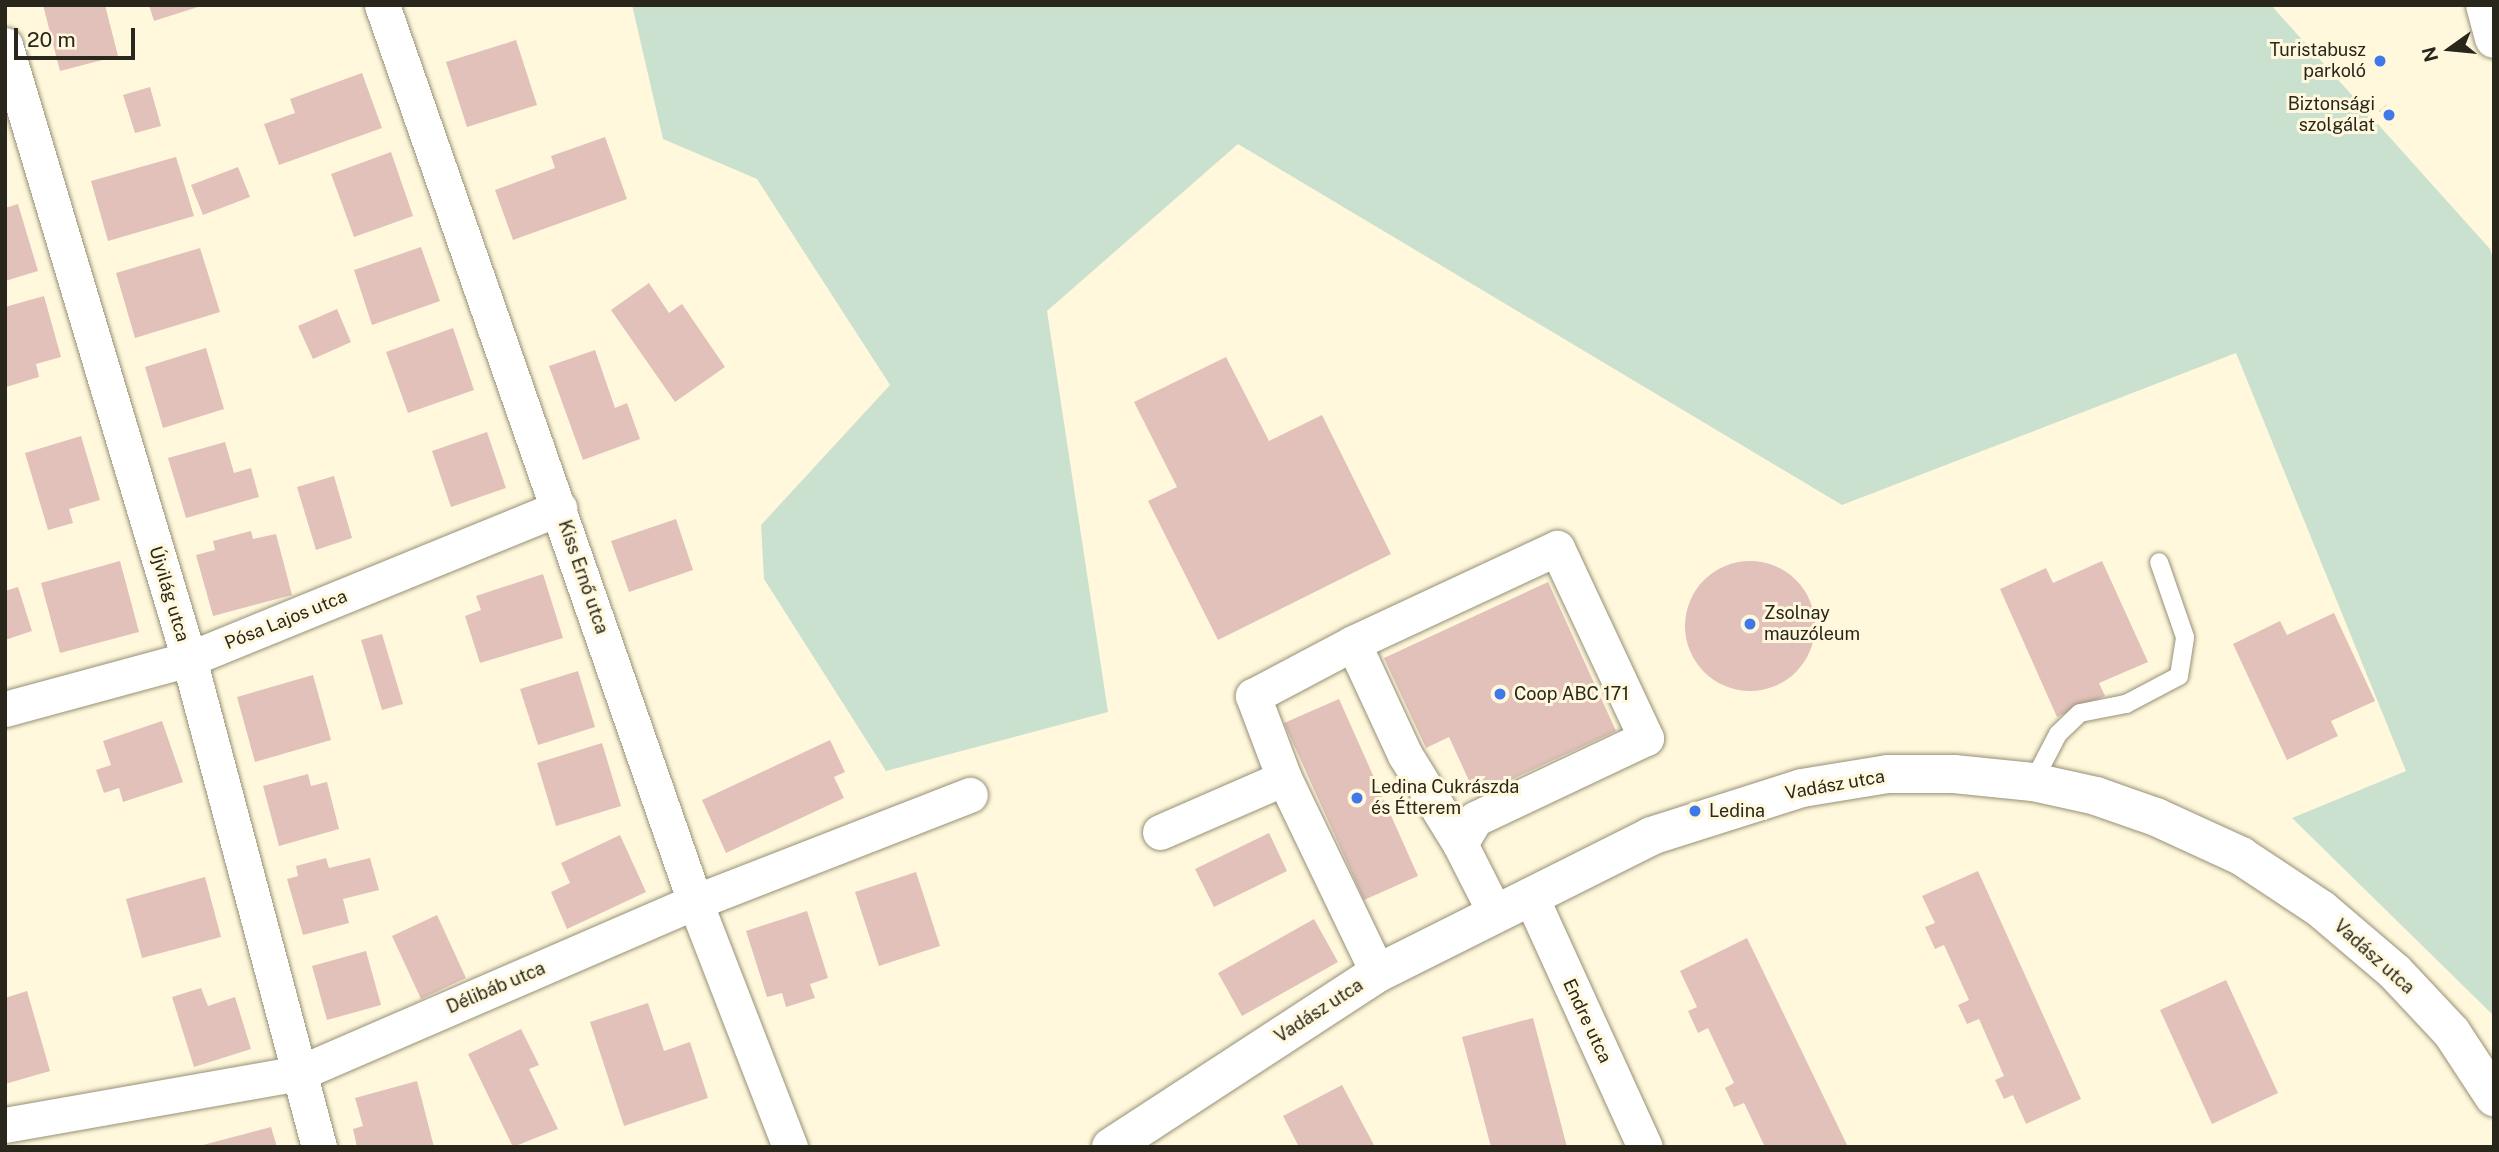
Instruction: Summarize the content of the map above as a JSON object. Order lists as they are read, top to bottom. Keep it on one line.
{"streets":{"street":["Kiss Ernő utca","Újvilág utca","Pósa Lajos utca","Vadász utca","Délibáb utca","Endre utca"]},"crossings":[["Kiss Ernő utca","Pósa Lajos utca"],["Kiss Ernő utca","Délibáb utca"],["Újvilág utca","Pósa Lajos utca"],["Újvilág utca","Délibáb utca"],["Vadász utca","Endre utca"]],"places":["Turistabusz parkoló","Biztonsági szolgálat","Zsolnay mauzóleum","Coop ABC 171","Ledina Cukrászda és Étterem","Ledina"],"scale_bar":"20 m","north":"left"}
